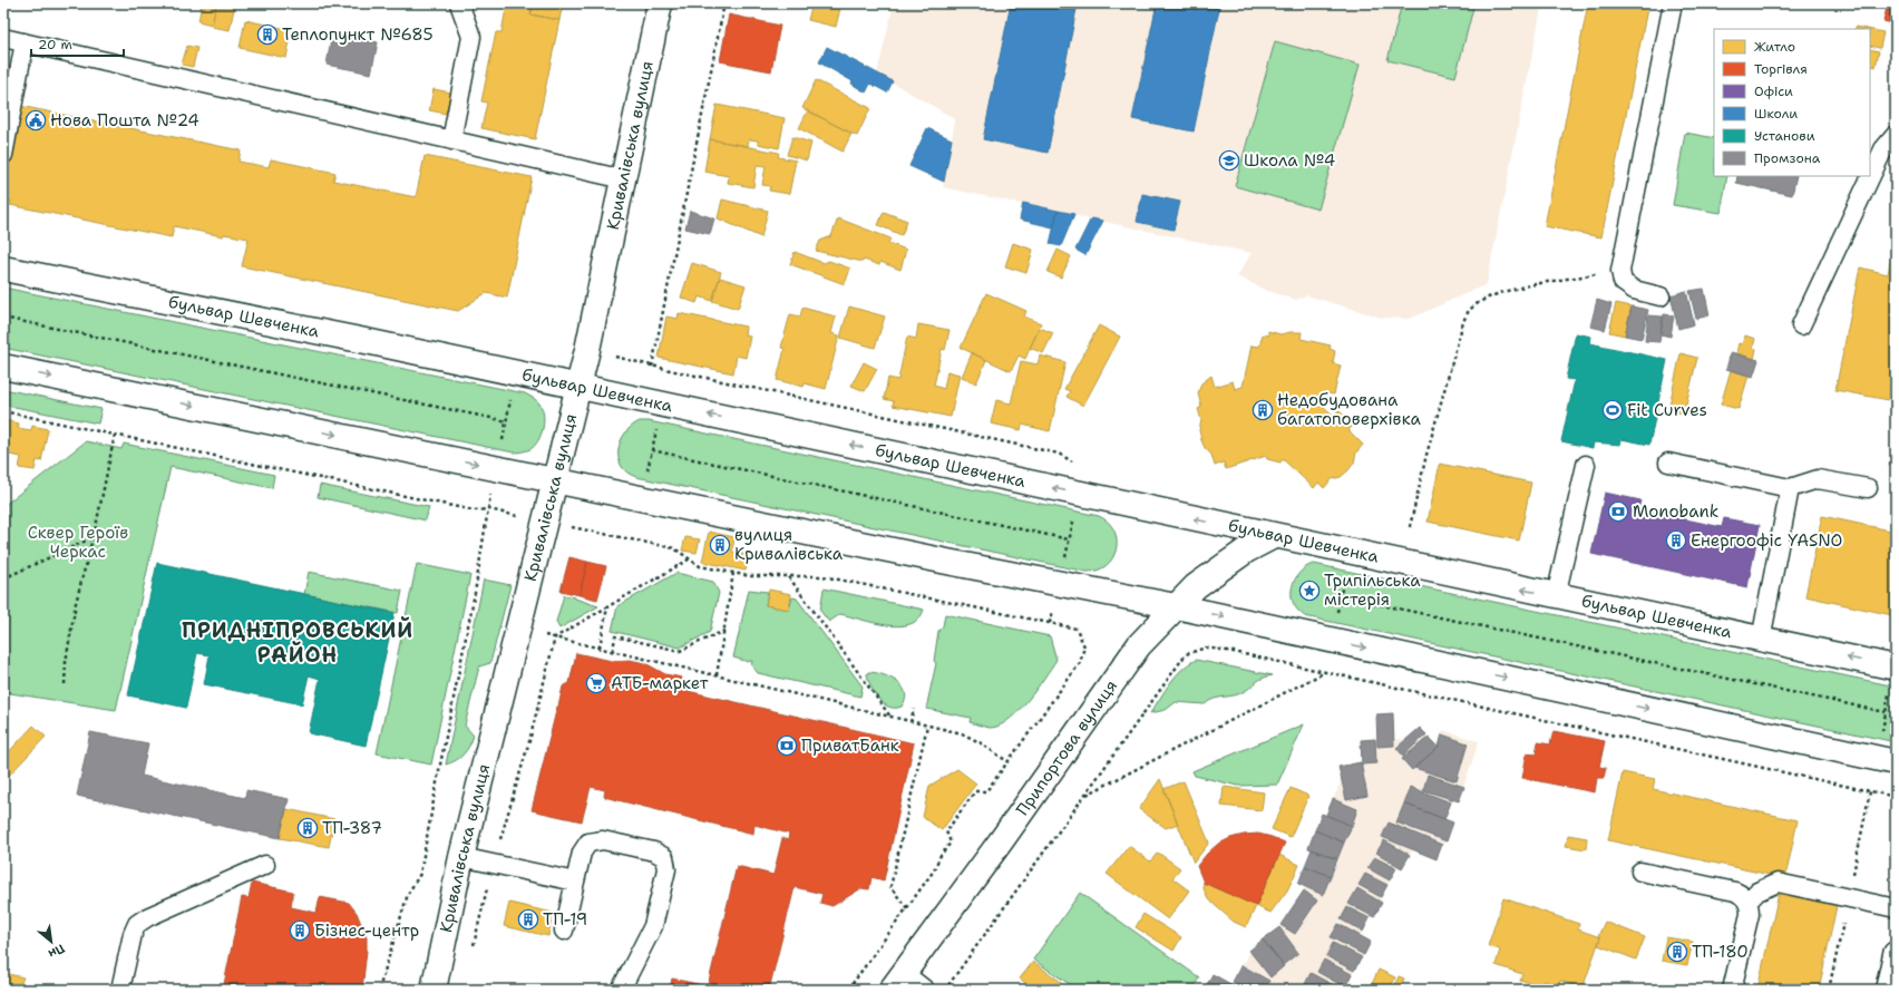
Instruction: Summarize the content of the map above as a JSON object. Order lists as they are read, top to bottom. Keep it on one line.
{"streets":{"main road":["Кривалівська вулиця","бульвар Шевченка","Припортова вулиця"]},"crossings":[["Кривалівська вулиця","бульвар Шевченка"],["бульвар Шевченка","Припортова вулиця"]],"districts":["ПРИДНІПРОВСЬКИЙ РАЙОН"],"parks":["Сквер Героїв Черкас"],"places":{"building":["Теплопункт №685","Недобудована багатоповерхівка","Енергоофіс YASNO","вулиця Кривалівська","ТП-387","ТП-19","Бізнес-центр","ТП-180"],"public building":["Нова Пошта №24"],"school or university":["Школа №4"],"sports":["Fit Curves"],"bank":["Monobank","ПриватБанк"],"place":["Трипільська містерія"],"supermarket":["АТБ-маркет"]},"legend":["Житло","Торгівля","Офіси","Школи","Установи","Промзона"],"scale_bar":"20 m","north":"bottom right"}
